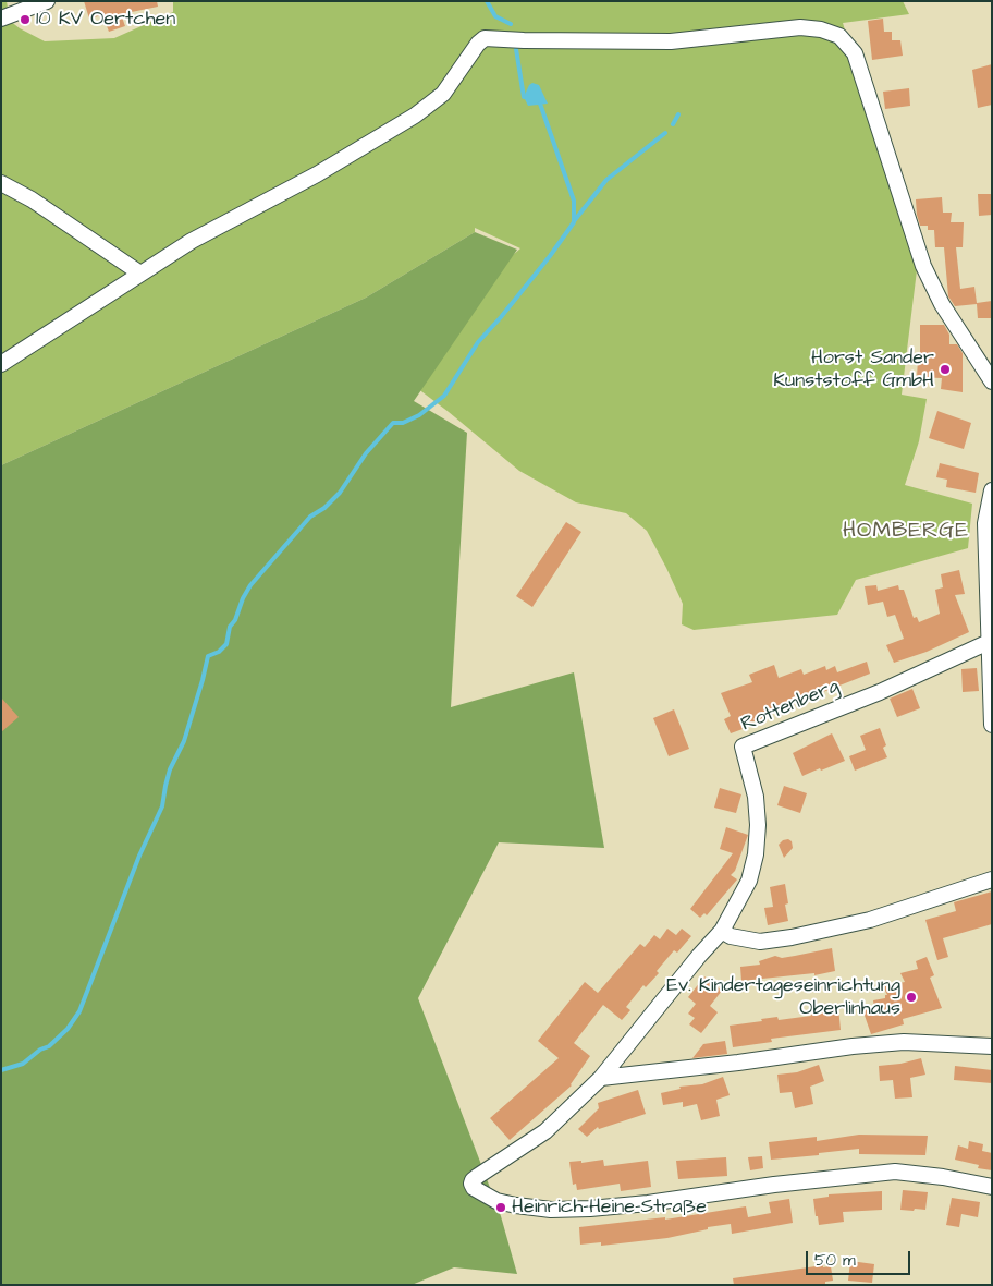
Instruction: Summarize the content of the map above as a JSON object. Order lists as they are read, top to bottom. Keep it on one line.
{"streets":{"street":["Rottenberg"]},"districts":["HOMBERGE"],"places":["10 KV Oertchen","Horst Sander Kunststoff GmbH","Ev. Kindertageseinrichtung Oberlinhaus","Heinrich-Heine-Straße"],"scale_bar":"50 m"}
